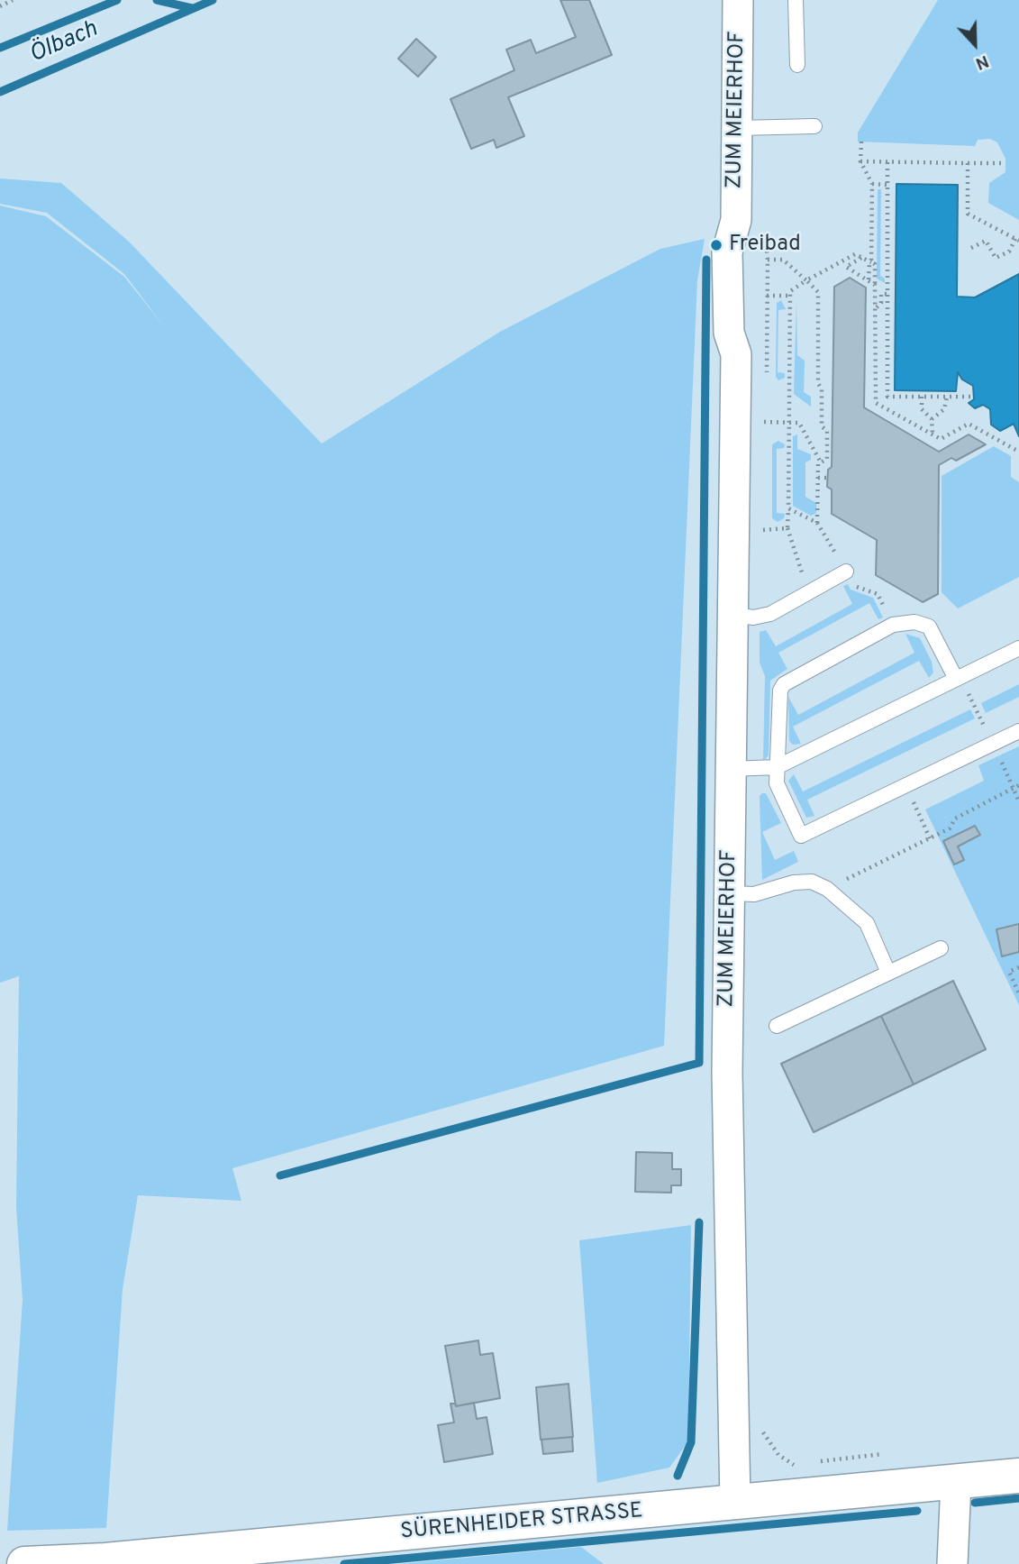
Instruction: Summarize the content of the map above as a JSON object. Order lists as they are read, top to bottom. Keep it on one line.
{"streets":{"main road":["SÜRENHEIDER STRASSE"],"street":["ZUM MEIERHOF"]},"crossings":[["ZUM MEIERHOF","SÜRENHEIDER STRASSE"]],"water":["Ölbach"],"places":["Freibad"],"north":"bottom"}
